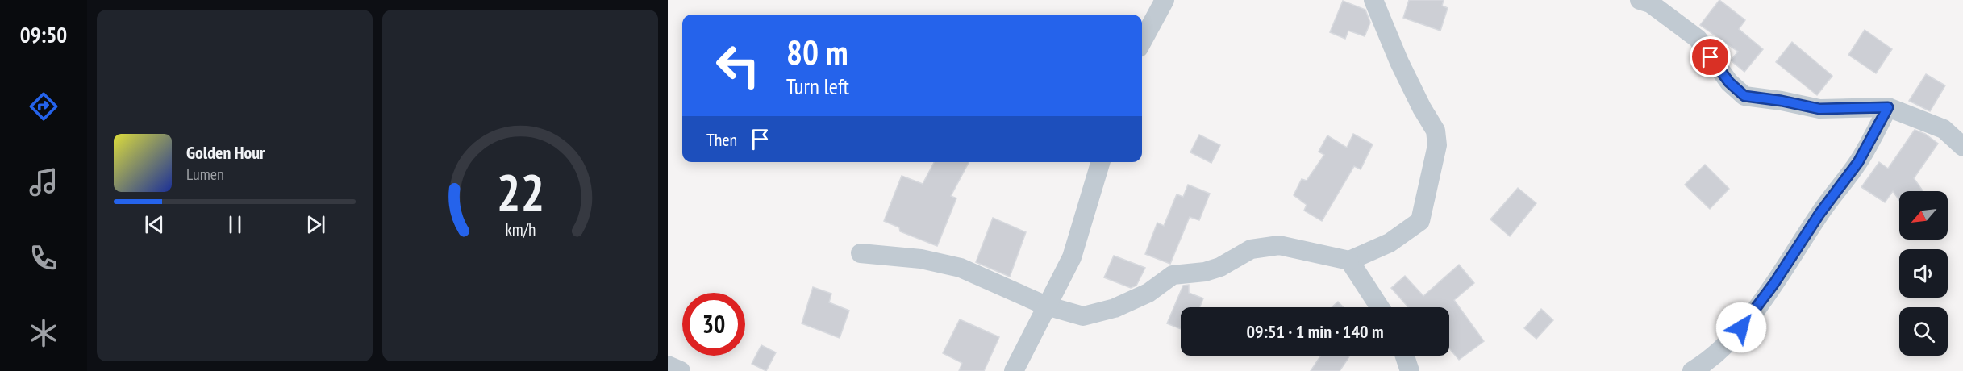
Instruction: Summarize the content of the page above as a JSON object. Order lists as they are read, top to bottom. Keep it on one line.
{"north":"bottom left","page":{"tabs":"09:50","turn":["80 m","Turn left"],"then":"Then","song":["Golden Hour","Lumen"],"limit":"30","trip":"09:51 · 1 min · 140 m","gauge":["22","km/h"]}}
